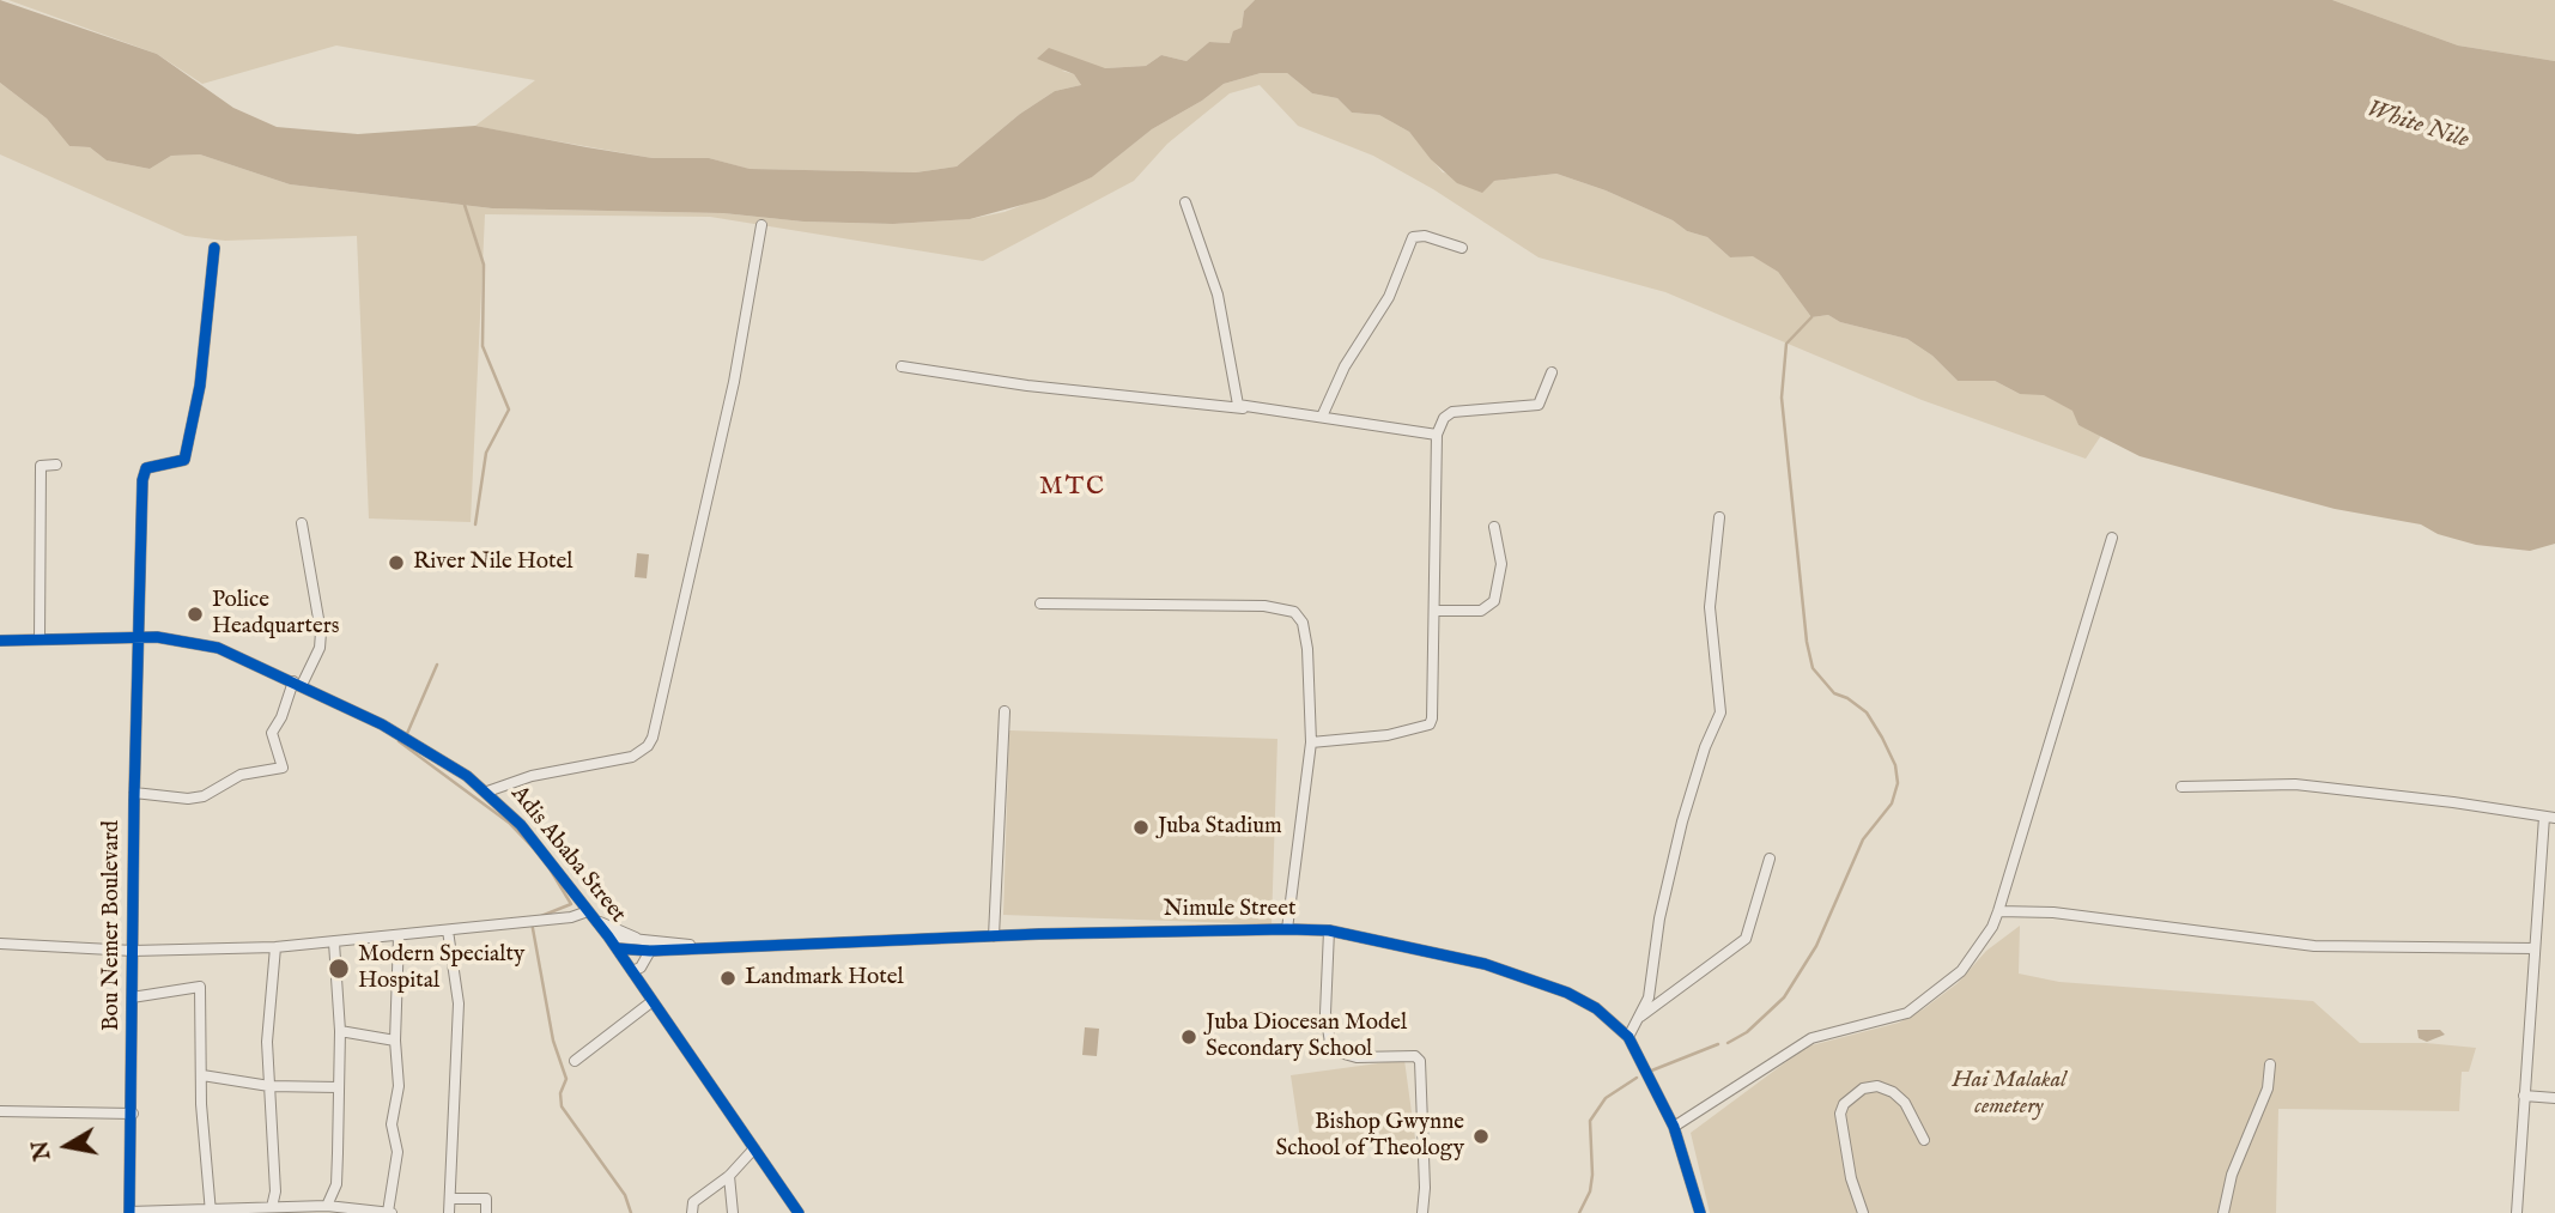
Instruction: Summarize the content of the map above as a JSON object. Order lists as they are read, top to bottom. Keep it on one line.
{"streets":{"street":["Adis Ababa Street","Nimule Street","Bou Nemer Boulevard"]},"crossings":[["Adis Ababa Street","Nimule Street"],["Adis Ababa Street","Bou Nemer Boulevard"]],"districts":["MTC"],"water":["White Nile"],"parks":["Hai Malakal cemetery"],"places":["River Nile Hotel","Police Headquarters","Juba Stadium","Modern Specialty Hospital","Landmark Hotel","Juba Diocesan Model Secondary School","Bishop Gwynne School of Theology"],"north":"left"}
